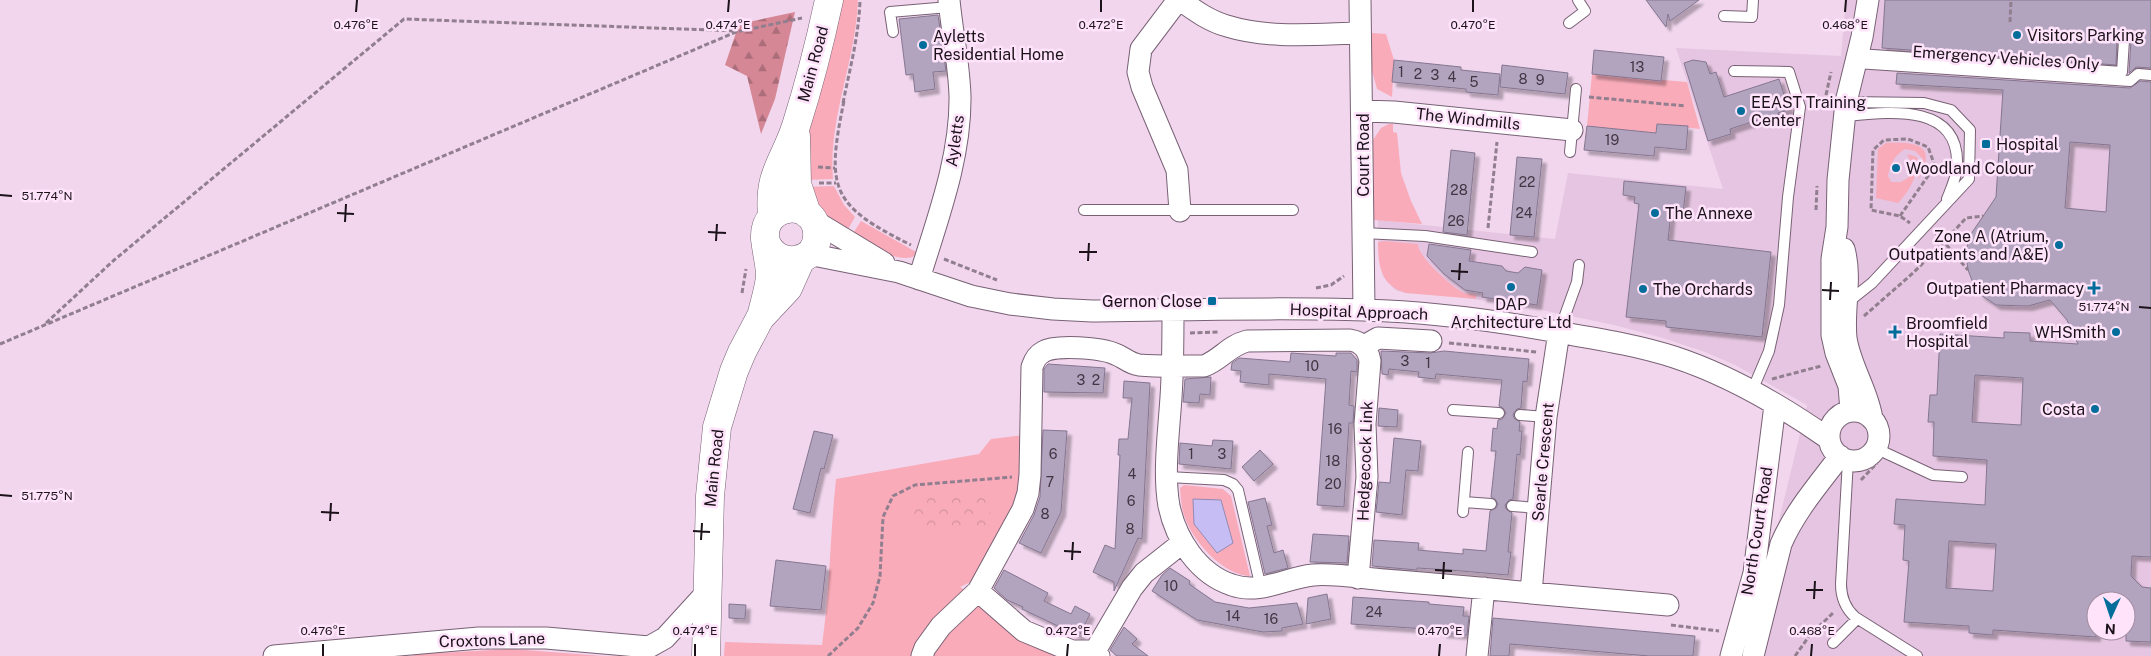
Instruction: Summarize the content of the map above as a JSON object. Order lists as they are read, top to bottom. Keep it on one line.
{"streets":{"main road":["Main Road"],"street":["The Windmills","Ayletts","Court Road","Hospital Approach","Hedgecock Link","Searle Crescent","North Court Road","Croxtons Lane"],"lane":["Emergency Vehicles Only"]},"crossings":[["Main Road","Hospital Approach"],["Main Road","Croxtons Lane"],["The Windmills","Court Road"],["Ayletts","Hospital Approach"],["Court Road","Hospital Approach"],["Hospital Approach","Searle Crescent"],["Hospital Approach","North Court Road"]],"places":{"other":["Visitors Parking","Ayletts Residential Home","EEAST Training Center","Woodland Colour","The Annexe","Zone A (Atrium, Outpatients and A&E)","DAP Architecture Ltd","The Orchards","WHSmith","Costa"],"transit":["Hospital","Gernon Close"],"health":["Outpatient Pharmacy","Broomfield Hospital"]},"house_numbers":["13","1","2","3","4","8","9","5","19","22","28","24","26","3","1","10","3","2","16","6","1","3","18","4","7","20","6","8","8","10","24","14","16"],"north":"bottom","coordinates":["0.476°E","0.474°E","0.472°E","0.470°E","0.468°E","51.774°N","51.775°N"]}
